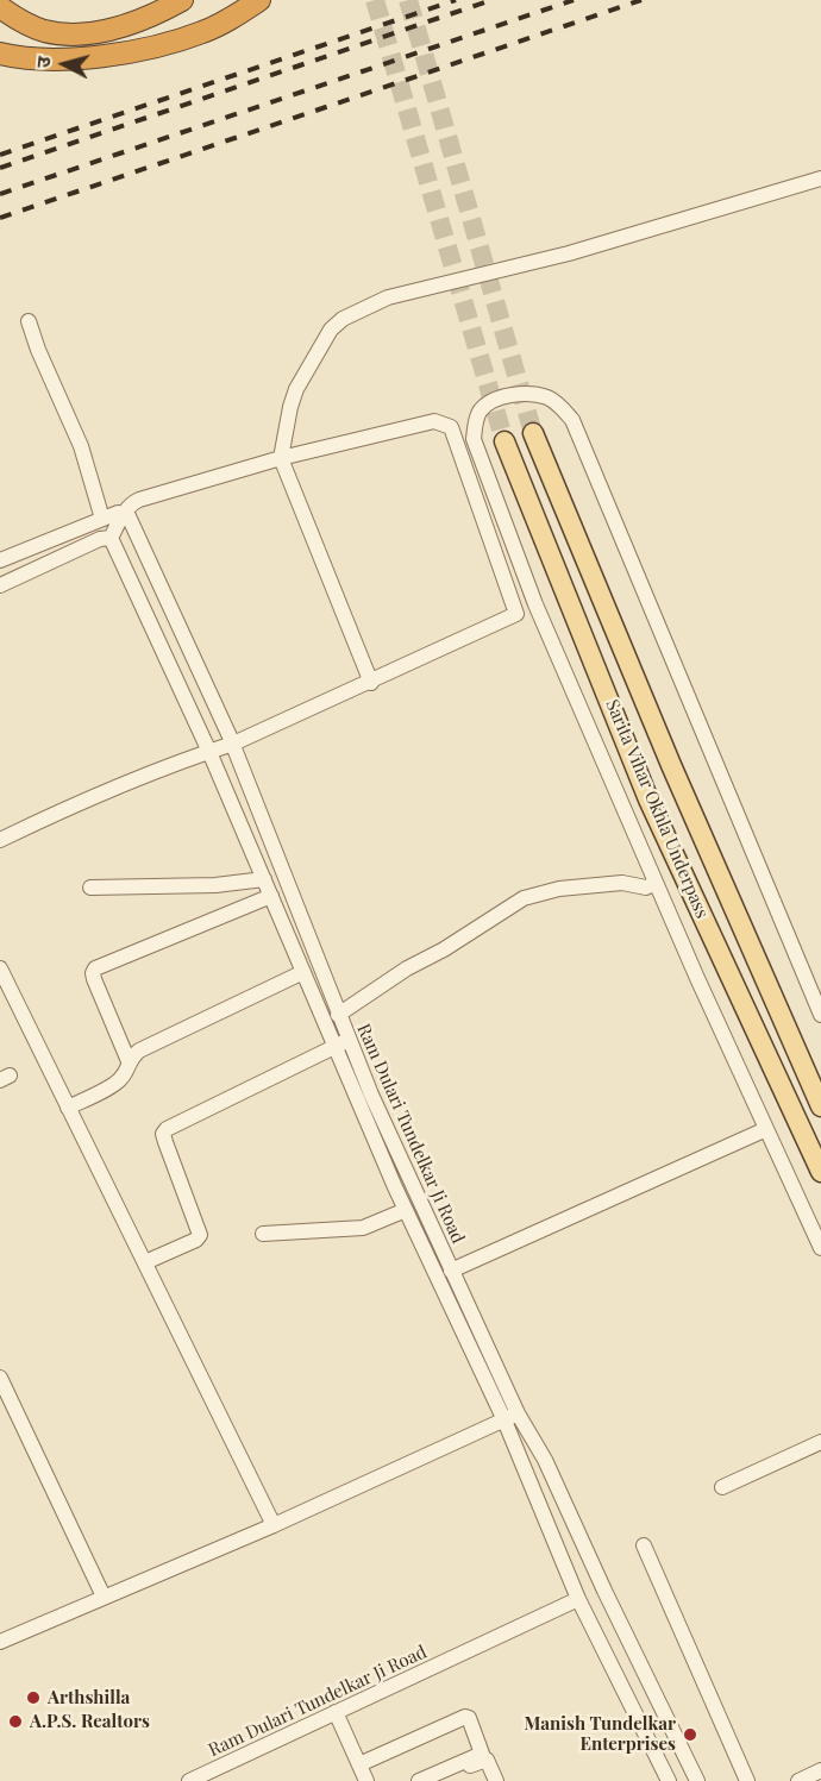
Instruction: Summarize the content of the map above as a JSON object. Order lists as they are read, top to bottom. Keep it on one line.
{"streets":{"main road":["Sarita Vihar Okhla Underpass"],"street":["Ram Dulari Tundelkar Ji Road"]},"places":["Arthshilla","A.P.S. Realtors","Manish Tundelkar Enterprises"],"north":"left"}
